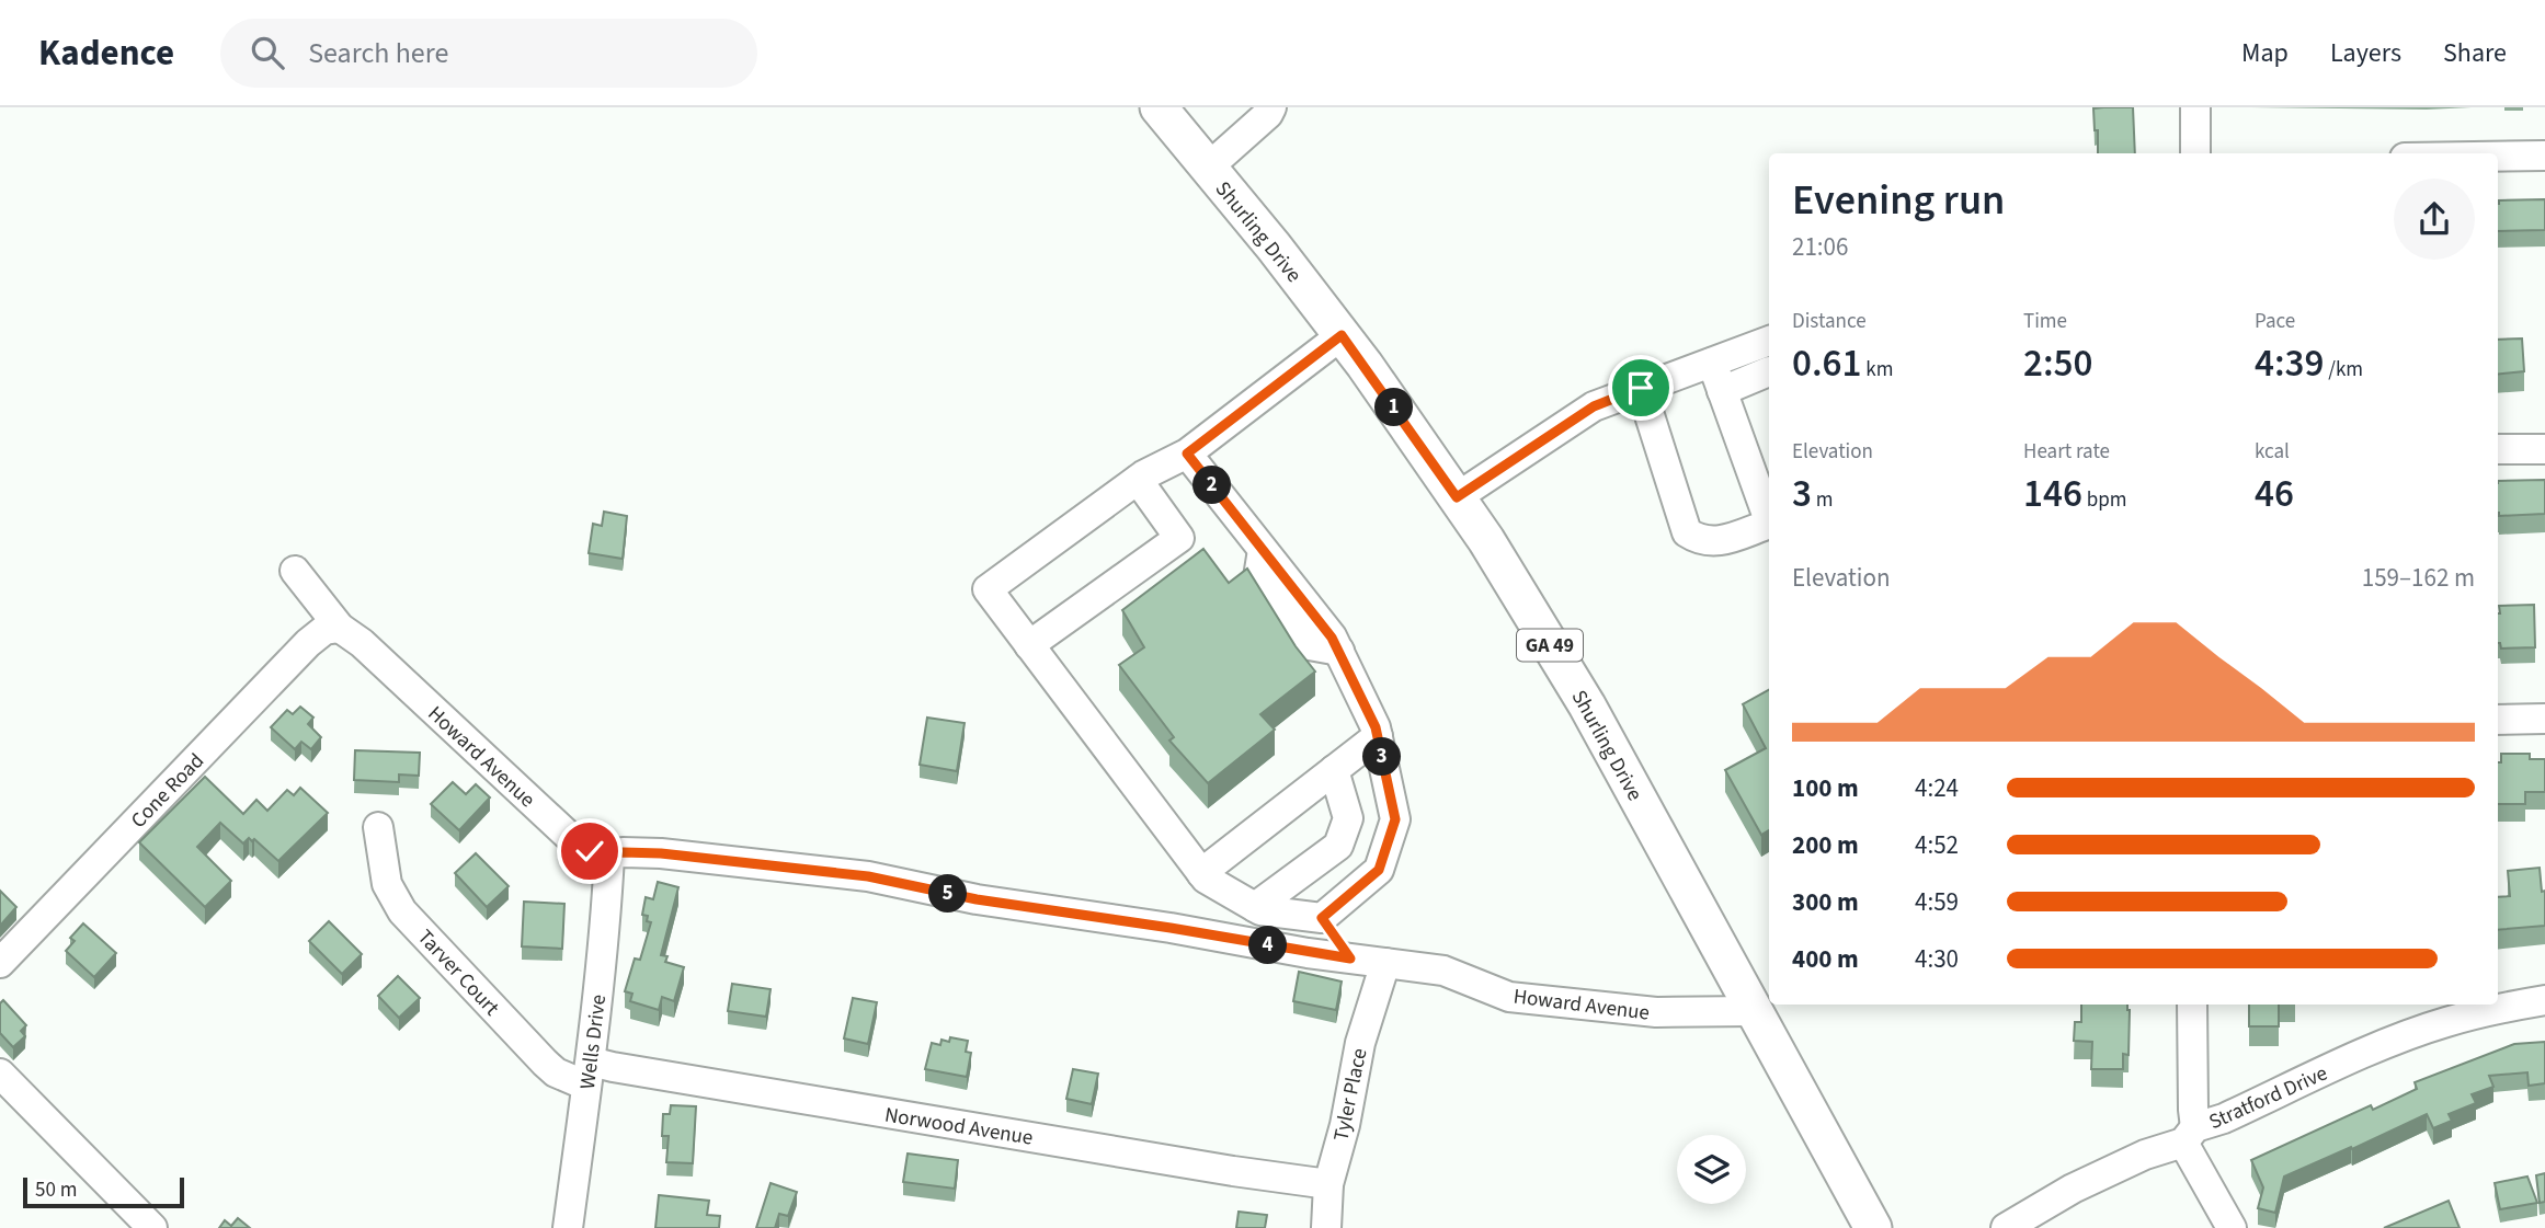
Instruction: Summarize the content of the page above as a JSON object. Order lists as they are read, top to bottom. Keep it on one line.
{"streets":{"main road":["Shurling Drive","GA 49"],"street":["Howard Avenue","Cone Road","Tarver Court","Wells Drive","Tyler Place","Stratford Drive","Norwood Avenue"]},"crossings":[["Shurling Drive","Howard Avenue"],["Howard Avenue","Cone Road"],["Howard Avenue","Wells Drive"],["Howard Avenue","Tyler Place"],["Tarver Court","Wells Drive"],["Tarver Court","Norwood Avenue"],["Wells Drive","Norwood Avenue"],["Tyler Place","Norwood Avenue"]],"scale_bar":"50 m","page":{"header":"Kadence","search":"Search here","nav":["Map","Layers","Share"],"heading":["Evening run","21:06"],"stats":[["Distance","0.61 km"],["Time","2:50"],["Pace","4:39 /km"],["Elevation","3 m"],["Heart rate","146 bpm"],["kcal","46"]],"pins":["1","2","3","5","4"],"chart":["Elevation","159–162 m"],"list":[{"name":"100 m","note":"4:24"},{"name":"200 m","note":"4:52"},{"name":"300 m","note":"4:59"},{"name":"400 m","note":"4:30"}],"scale":"50 m"}}
